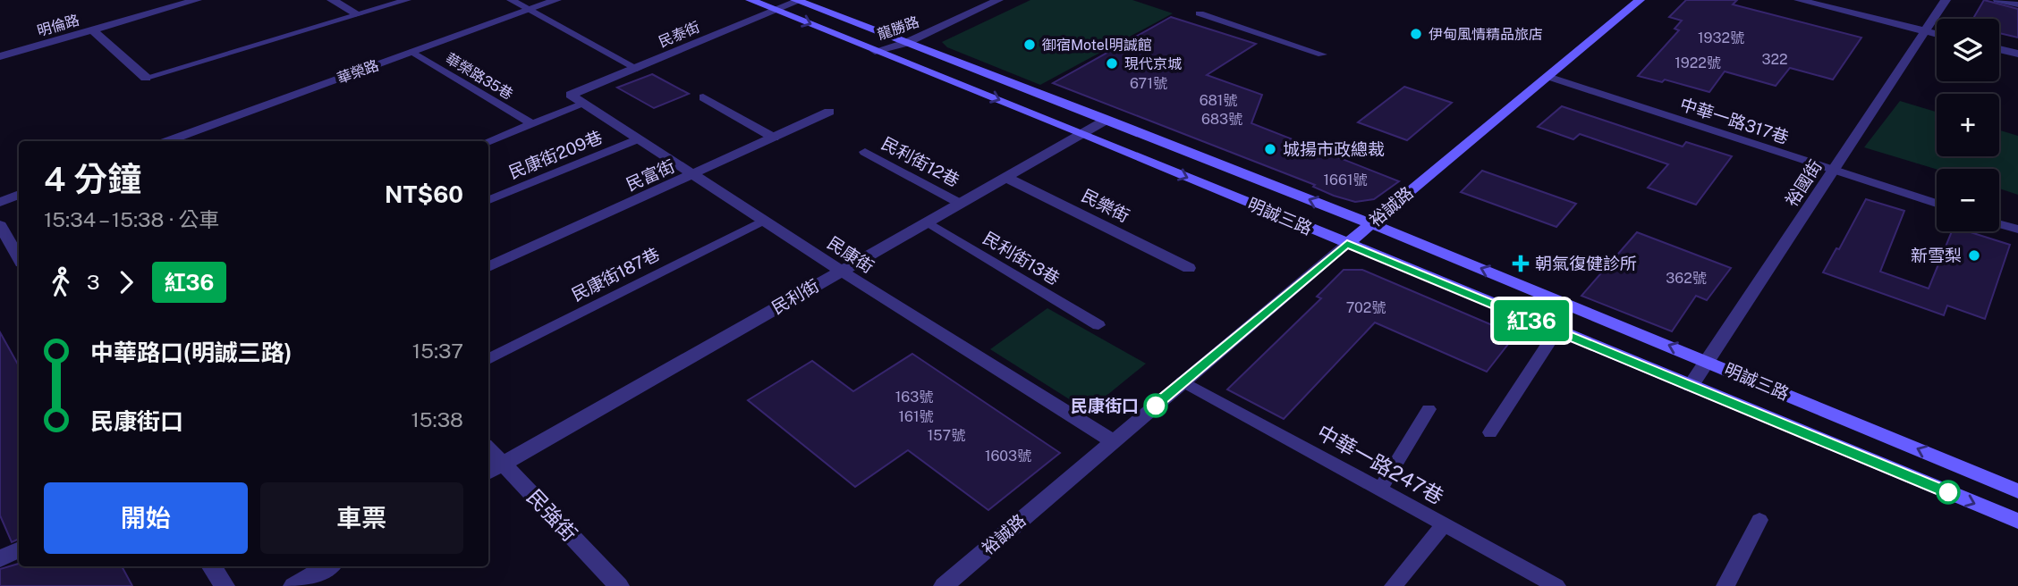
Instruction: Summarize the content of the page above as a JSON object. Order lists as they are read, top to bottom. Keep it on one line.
{"streets":{"street":["明倫路","龍勝路","民泰街","華榮路","民富街","裕國街","民樂街","裕誠路","明誠三路","民康街","民利街","民強街"],"lane":["華榮路35巷","中華一路317巷","民康街209巷","民利街12巷","民利街13巷","民康街187巷","中華一路247巷"]},"crossings":[["龍勝路","明誠三路"],["民泰街","明誠三路"],["民泰街","民康街"],["華榮路","華榮路35巷"],["中華一路317巷","裕國街"],["中華一路317巷","裕誠路"],["民康街209巷","民康街"],["民利街12巷","民利街"],["民富街","民康街"],["裕國街","明誠三路"],["民樂街","民利街"],["裕誠路","明誠三路"],["裕誠路","民康街"],["裕誠路","中華一路247巷"],["明誠三路","民利街"],["民康街","民康街187巷"],["民康街","民利街"],["民利街13巷","民利街"],["民利街","民強街"]],"places":{"other":["伊甸風情精品旅店","御宿Motel明誠館","現代京城","城揚市政總裁","新雪梨","民康街口"],"health":["朝氣復健診所"]},"lines":["bus line 紅36"],"house_numbers":["1932號","322","1922號","671號","681號","683號","1661號","362號","702號","163號","161號","157號","1603號"],"page":{"on_map":"紅36","map_buttons":["+","−"],"heading":["4 分鐘","15:34 – 15:38 · 公車","NT$60"],"legs":["3","紅36"],"list":[{"name":"中華路口(明誠三路)","value":"15:37"},{"name":"民康街口","value":"15:38"}],"buttons":["開始","車票"]}}
